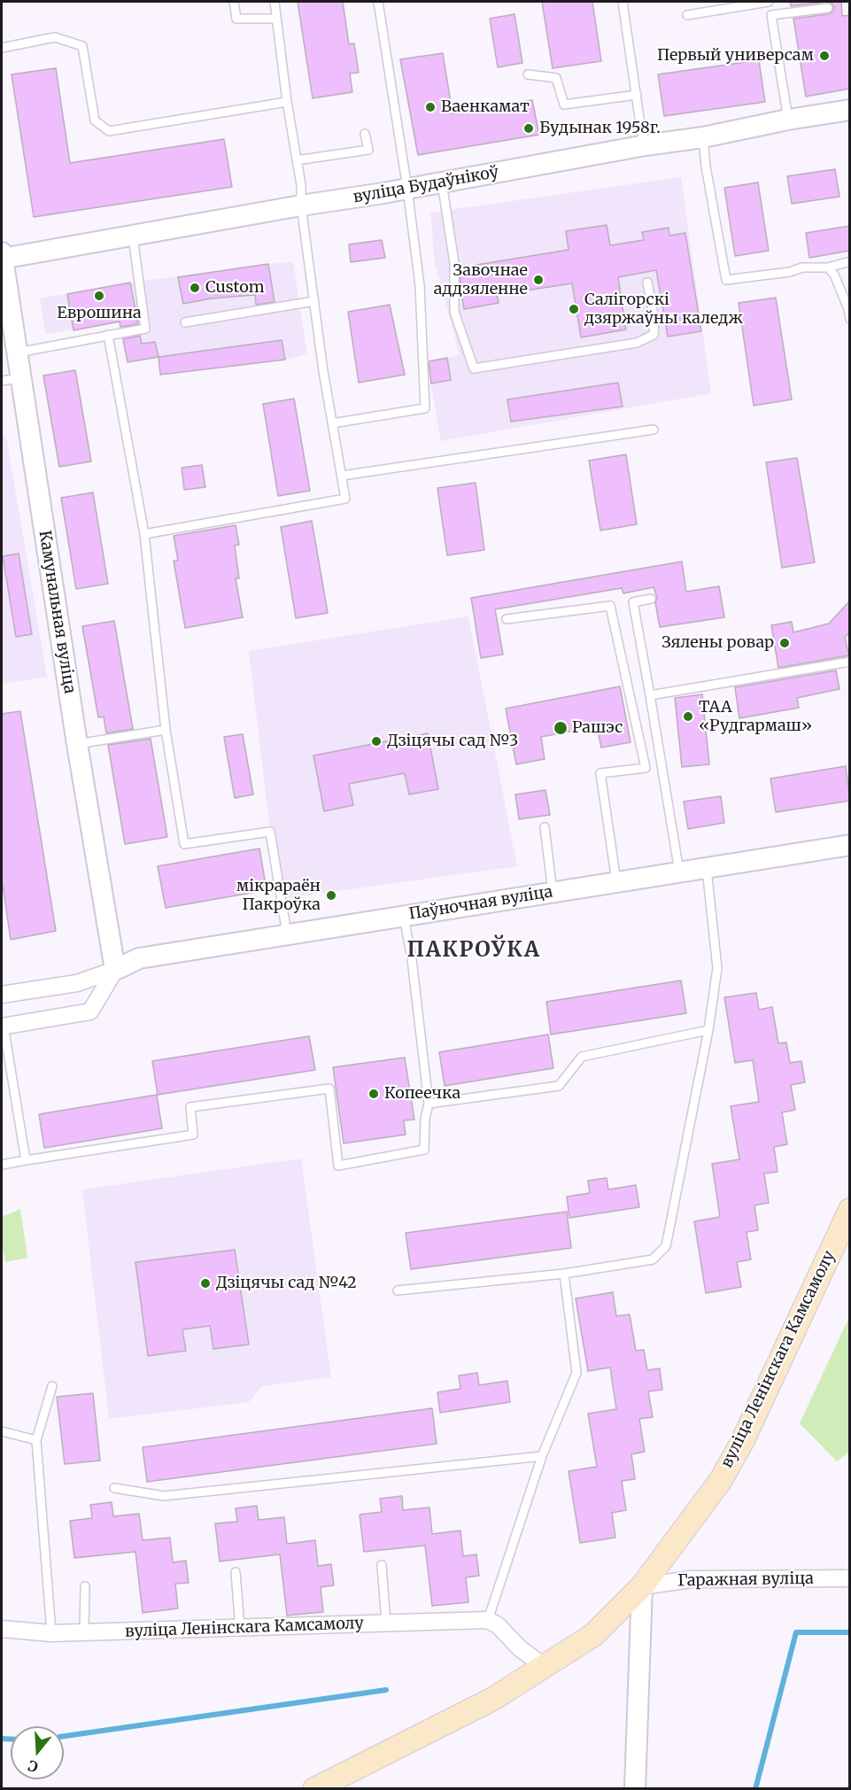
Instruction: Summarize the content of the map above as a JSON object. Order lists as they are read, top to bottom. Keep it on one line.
{"streets":{"main road":["вуліца Ленінскага Камсамолу"],"street":["вуліца Будаўнікоў","Камунальная вуліца","Паўночная вуліца","Гаражная вуліца"]},"crossings":[["вуліца Будаўнікоў","Камунальная вуліца"],["Камунальная вуліца","Паўночная вуліца"],["вуліца Ленінскага Камсамолу","Гаражная вуліца"]],"districts":["ПАКРОЎКА"],"places":["Первый универсам","Ваенкамат","Будынак 1958г.","Завочнае аддзяленне","Custom","Еврошина","Салігорскі дзяржаўны каледж","Зялены ровар","ТАА «Рудгармаш»","Рашэс","Дзіцячы сад №3","мікрараён Пакроўка","Копеечка","Дзіцячы сад №42"],"north":"bottom"}
